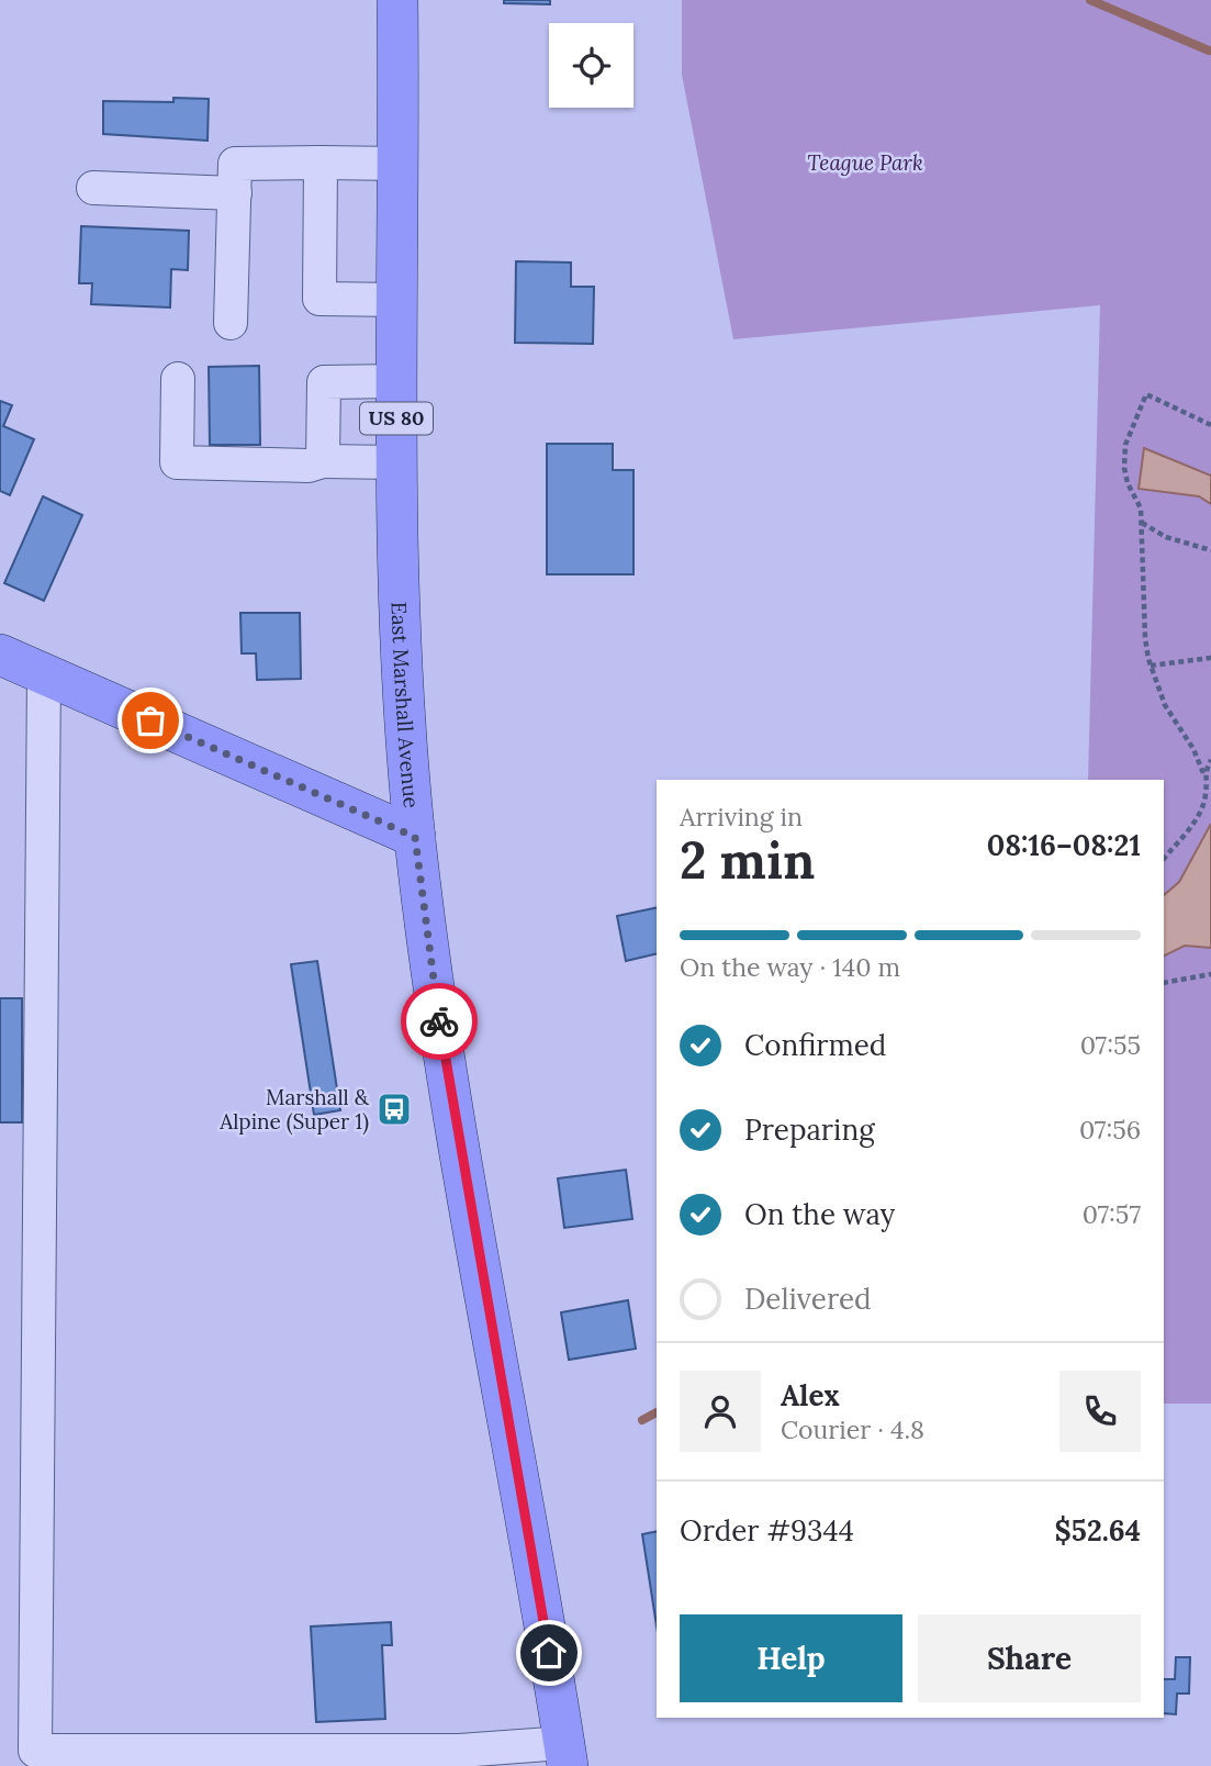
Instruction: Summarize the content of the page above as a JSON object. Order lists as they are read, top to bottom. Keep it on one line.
{"streets":{"main road":["US 80","East Marshall Avenue"]},"parks":["Teague Park"],"places":{"bus stop":["Marshall & Alpine (Super 1)"]},"page":{"heading":["2 min","Arriving in","08:16–08:21"],"panel":["Alex","Courier · 4.8","Order #9344","$52.64"],"bar":"On the way · 140 m","list":[["Confirmed","07:55"],["Preparing","07:56"],["On the way","07:57"],"Delivered"],"buttons":["Help","Share"]}}
